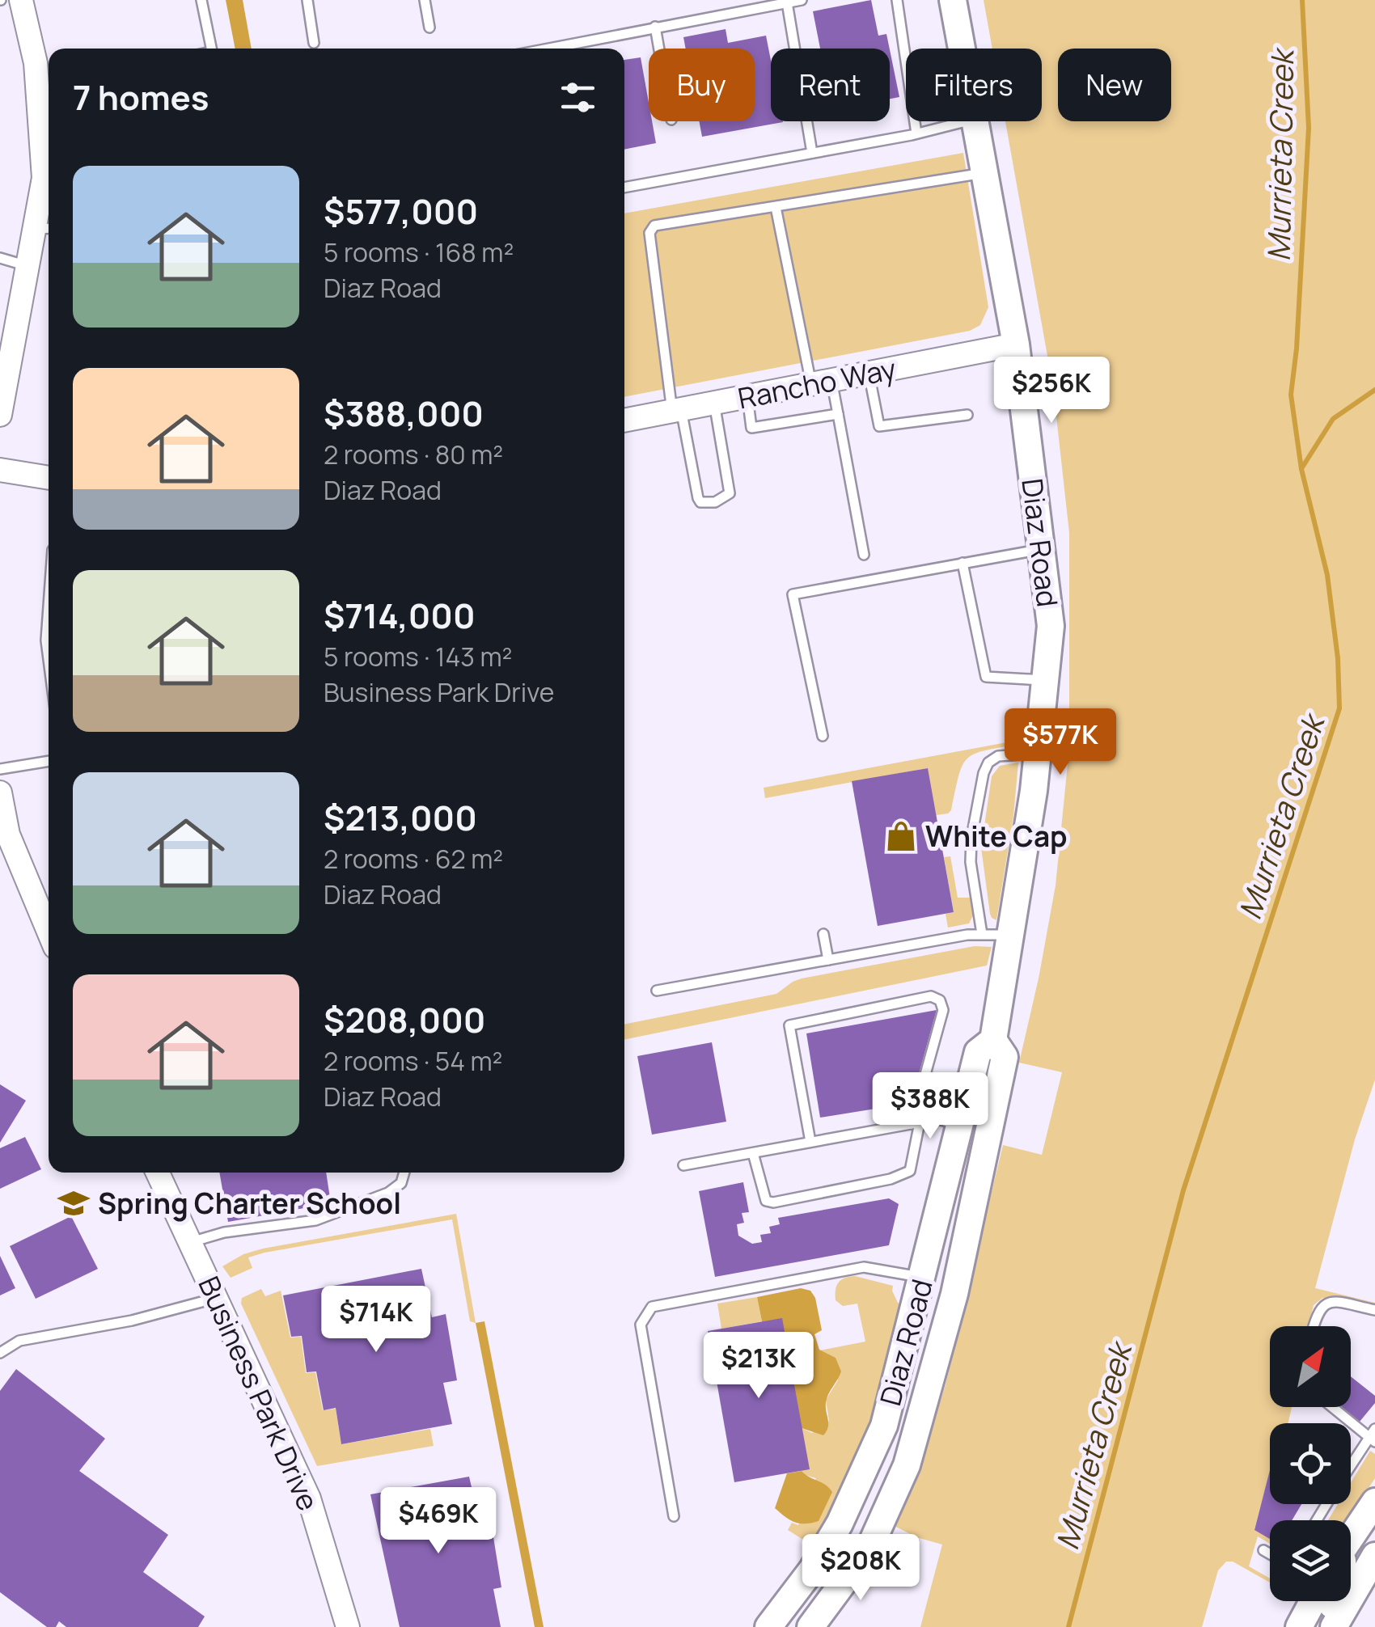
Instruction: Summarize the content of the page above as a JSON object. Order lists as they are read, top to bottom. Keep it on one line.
{"streets":{"main road":["Diaz Road"],"street":["Rancho Way","Business Park Drive"]},"crossings":[["Rancho Way","Diaz Road"]],"water":["Murrieta Creek"],"places":{"shop":["White Cap"],"school or university":["Spring Charter School"]},"north":"top right","page":{"chip":["Buy","Rent","Filters","New"],"heading":"7 homes","list":[{"name":"$577,000","note":"5 rooms · 168 m² · Diaz Road"},{"name":"$388,000","note":"2 rooms · 80 m² · Diaz Road"},{"name":"$714,000","note":"5 rooms · 143 m² · Business Park Drive"},{"name":"$213,000","note":"2 rooms · 62 m² · Diaz Road"},{"name":"$208,000","note":"2 rooms · 54 m² · Diaz Road"}],"price":["$256K","$577K","$388K","$714K","$213K","$469K","$208K"]}}
